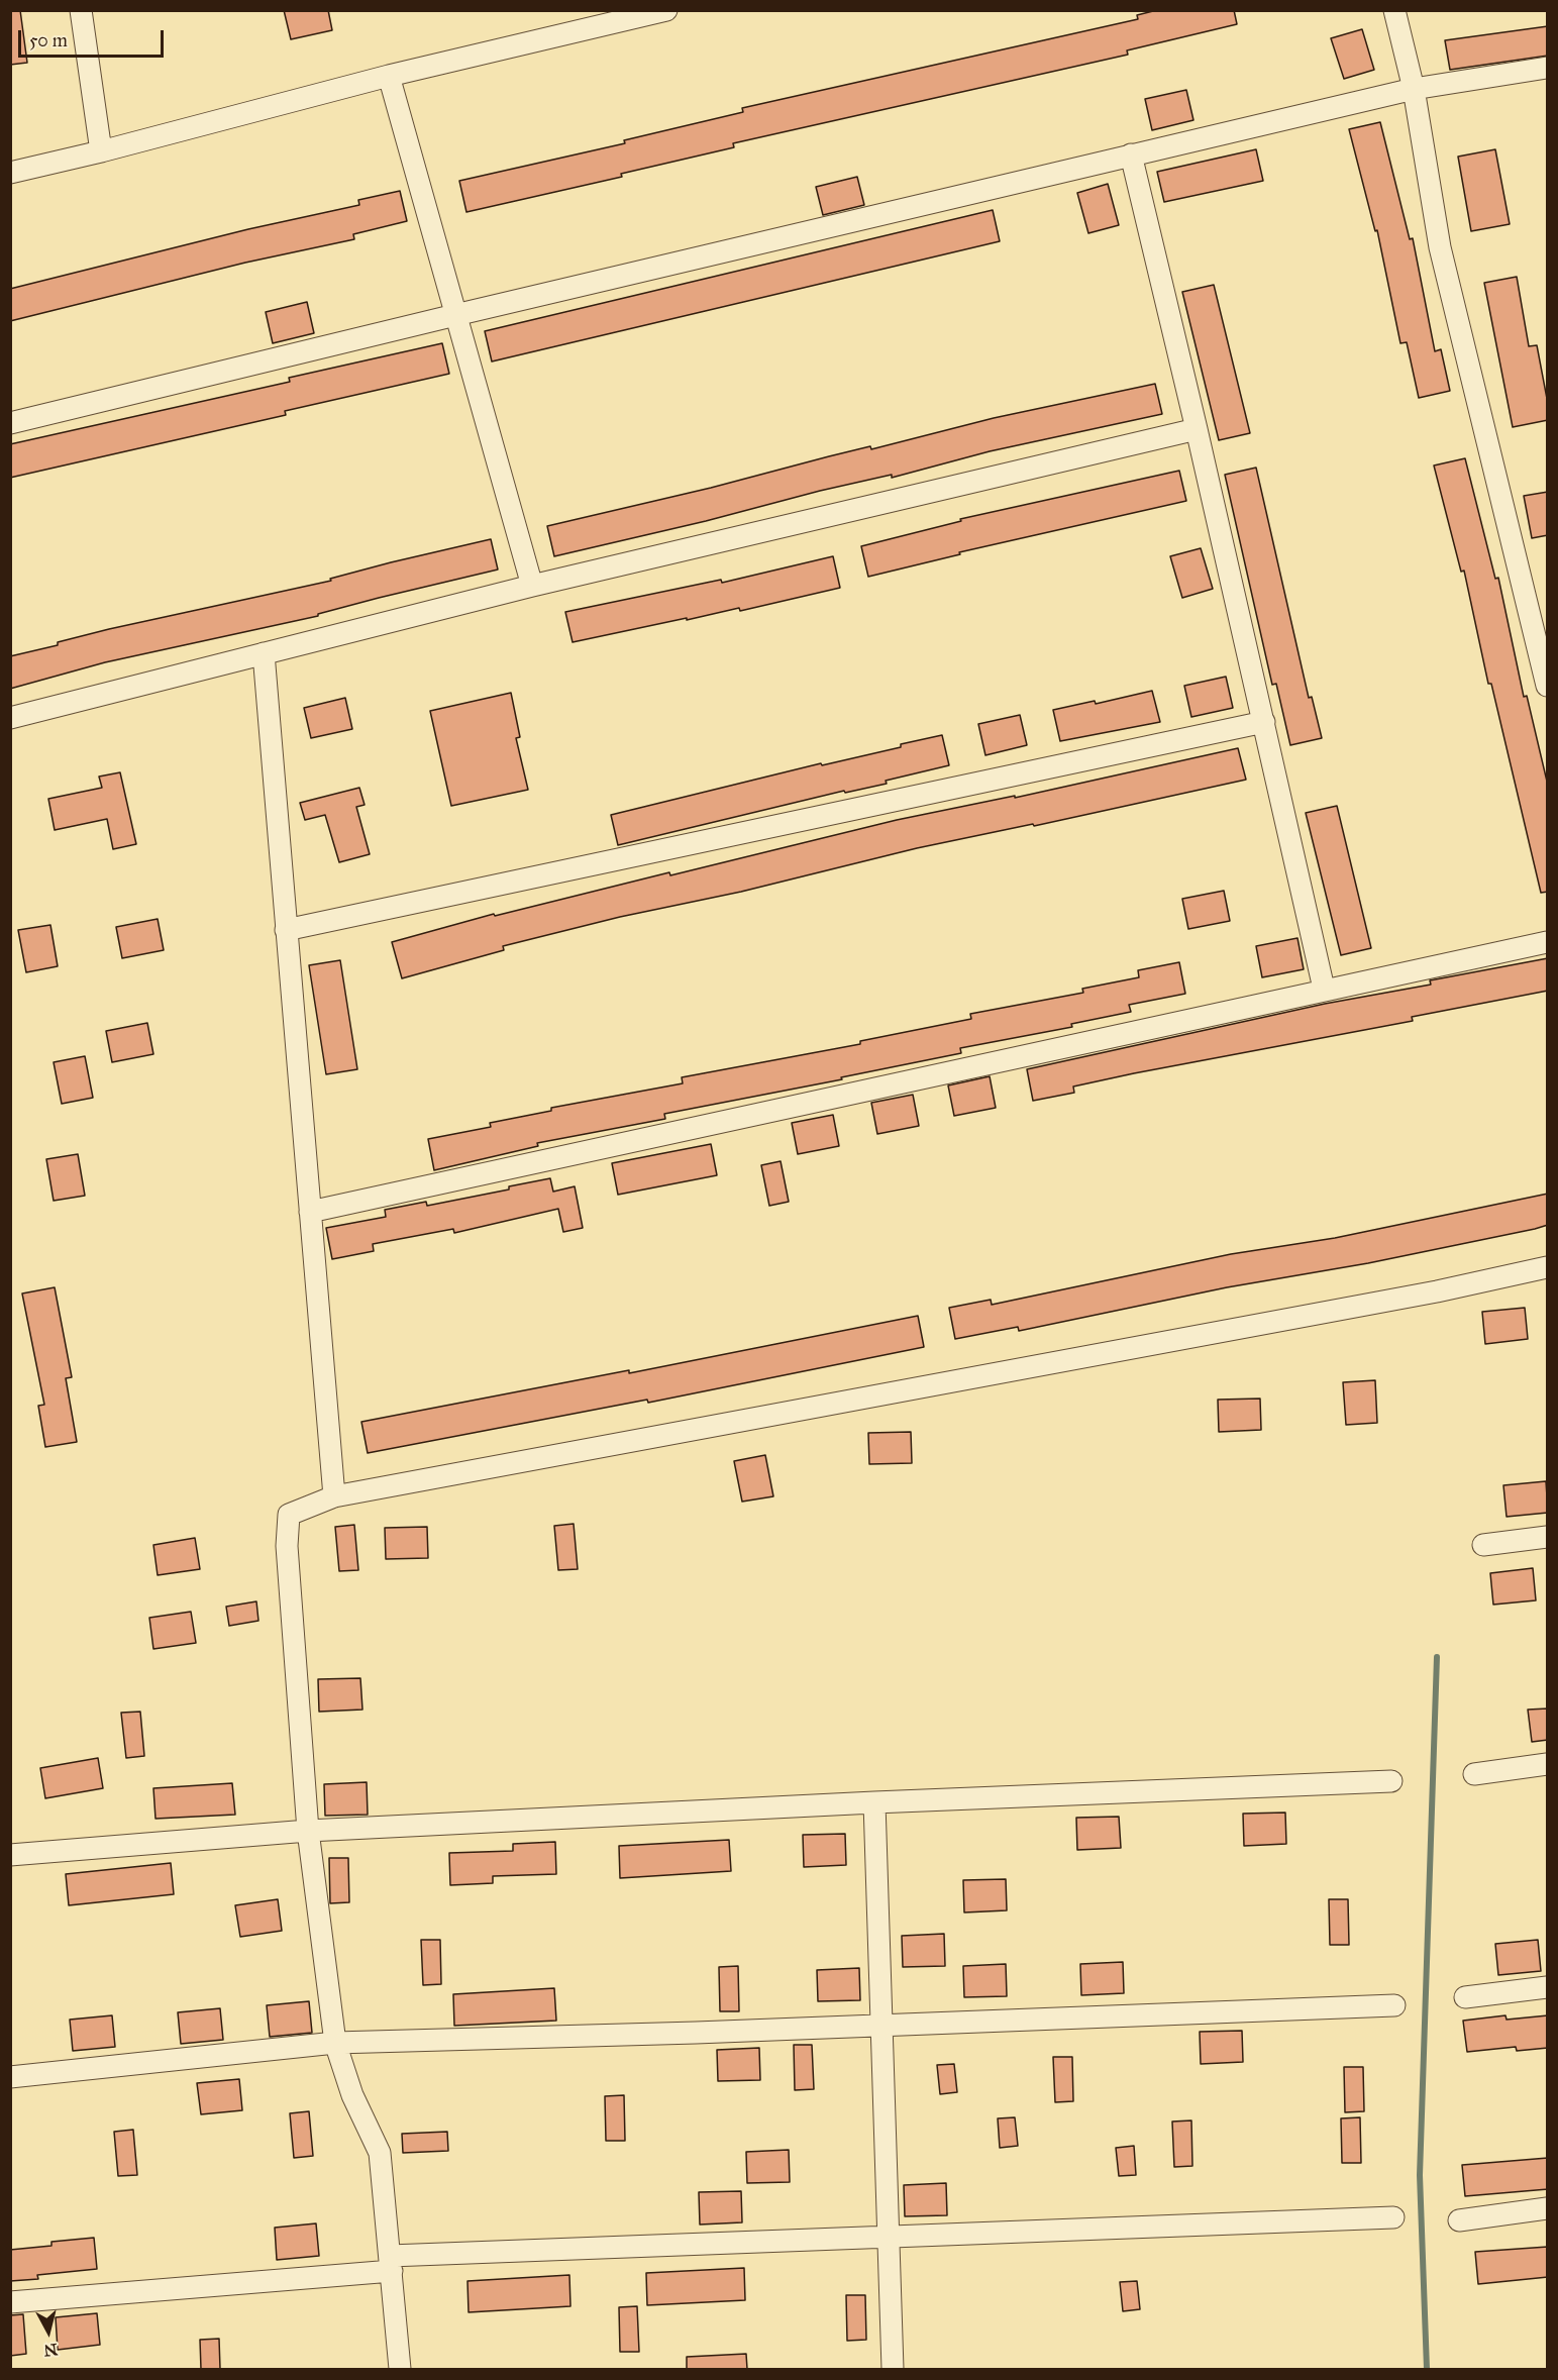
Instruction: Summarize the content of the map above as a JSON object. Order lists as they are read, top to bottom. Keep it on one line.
{"scale_bar":"50 m","north":"bottom"}
